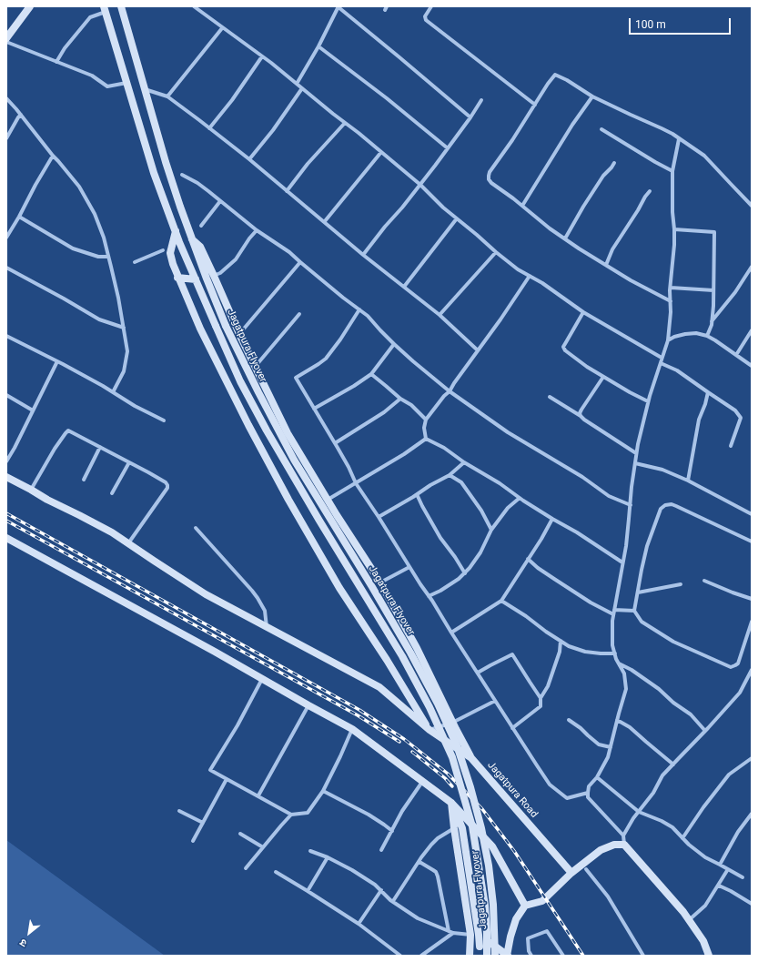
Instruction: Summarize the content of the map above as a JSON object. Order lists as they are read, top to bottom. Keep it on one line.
{"streets":{"main road":["Jagatpura Flyover","Jagatpura Road"]},"scale_bar":"100 m","north":"bottom left"}
